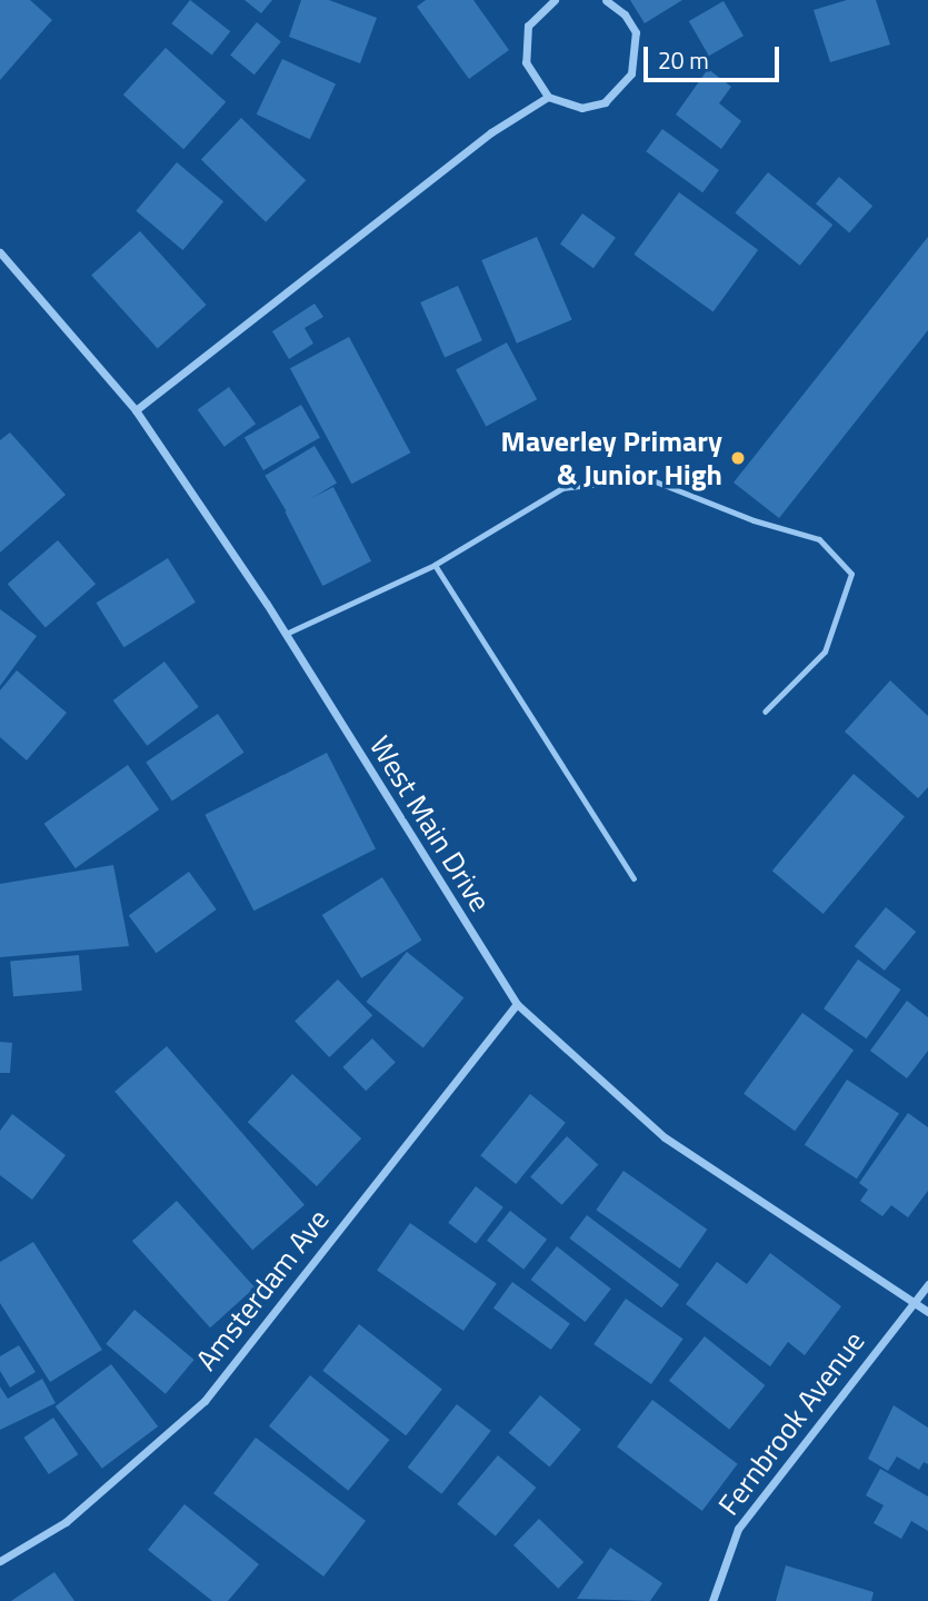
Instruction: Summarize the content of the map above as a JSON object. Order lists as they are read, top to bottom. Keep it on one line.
{"streets":{"street":["West Main Drive","Amsterdam Ave","Fernbrook Avenue"]},"crossings":[["West Main Drive","Amsterdam Ave"],["West Main Drive","Fernbrook Avenue"]],"places":["Maverley Primary & Junior High"],"scale_bar":"20 m"}
